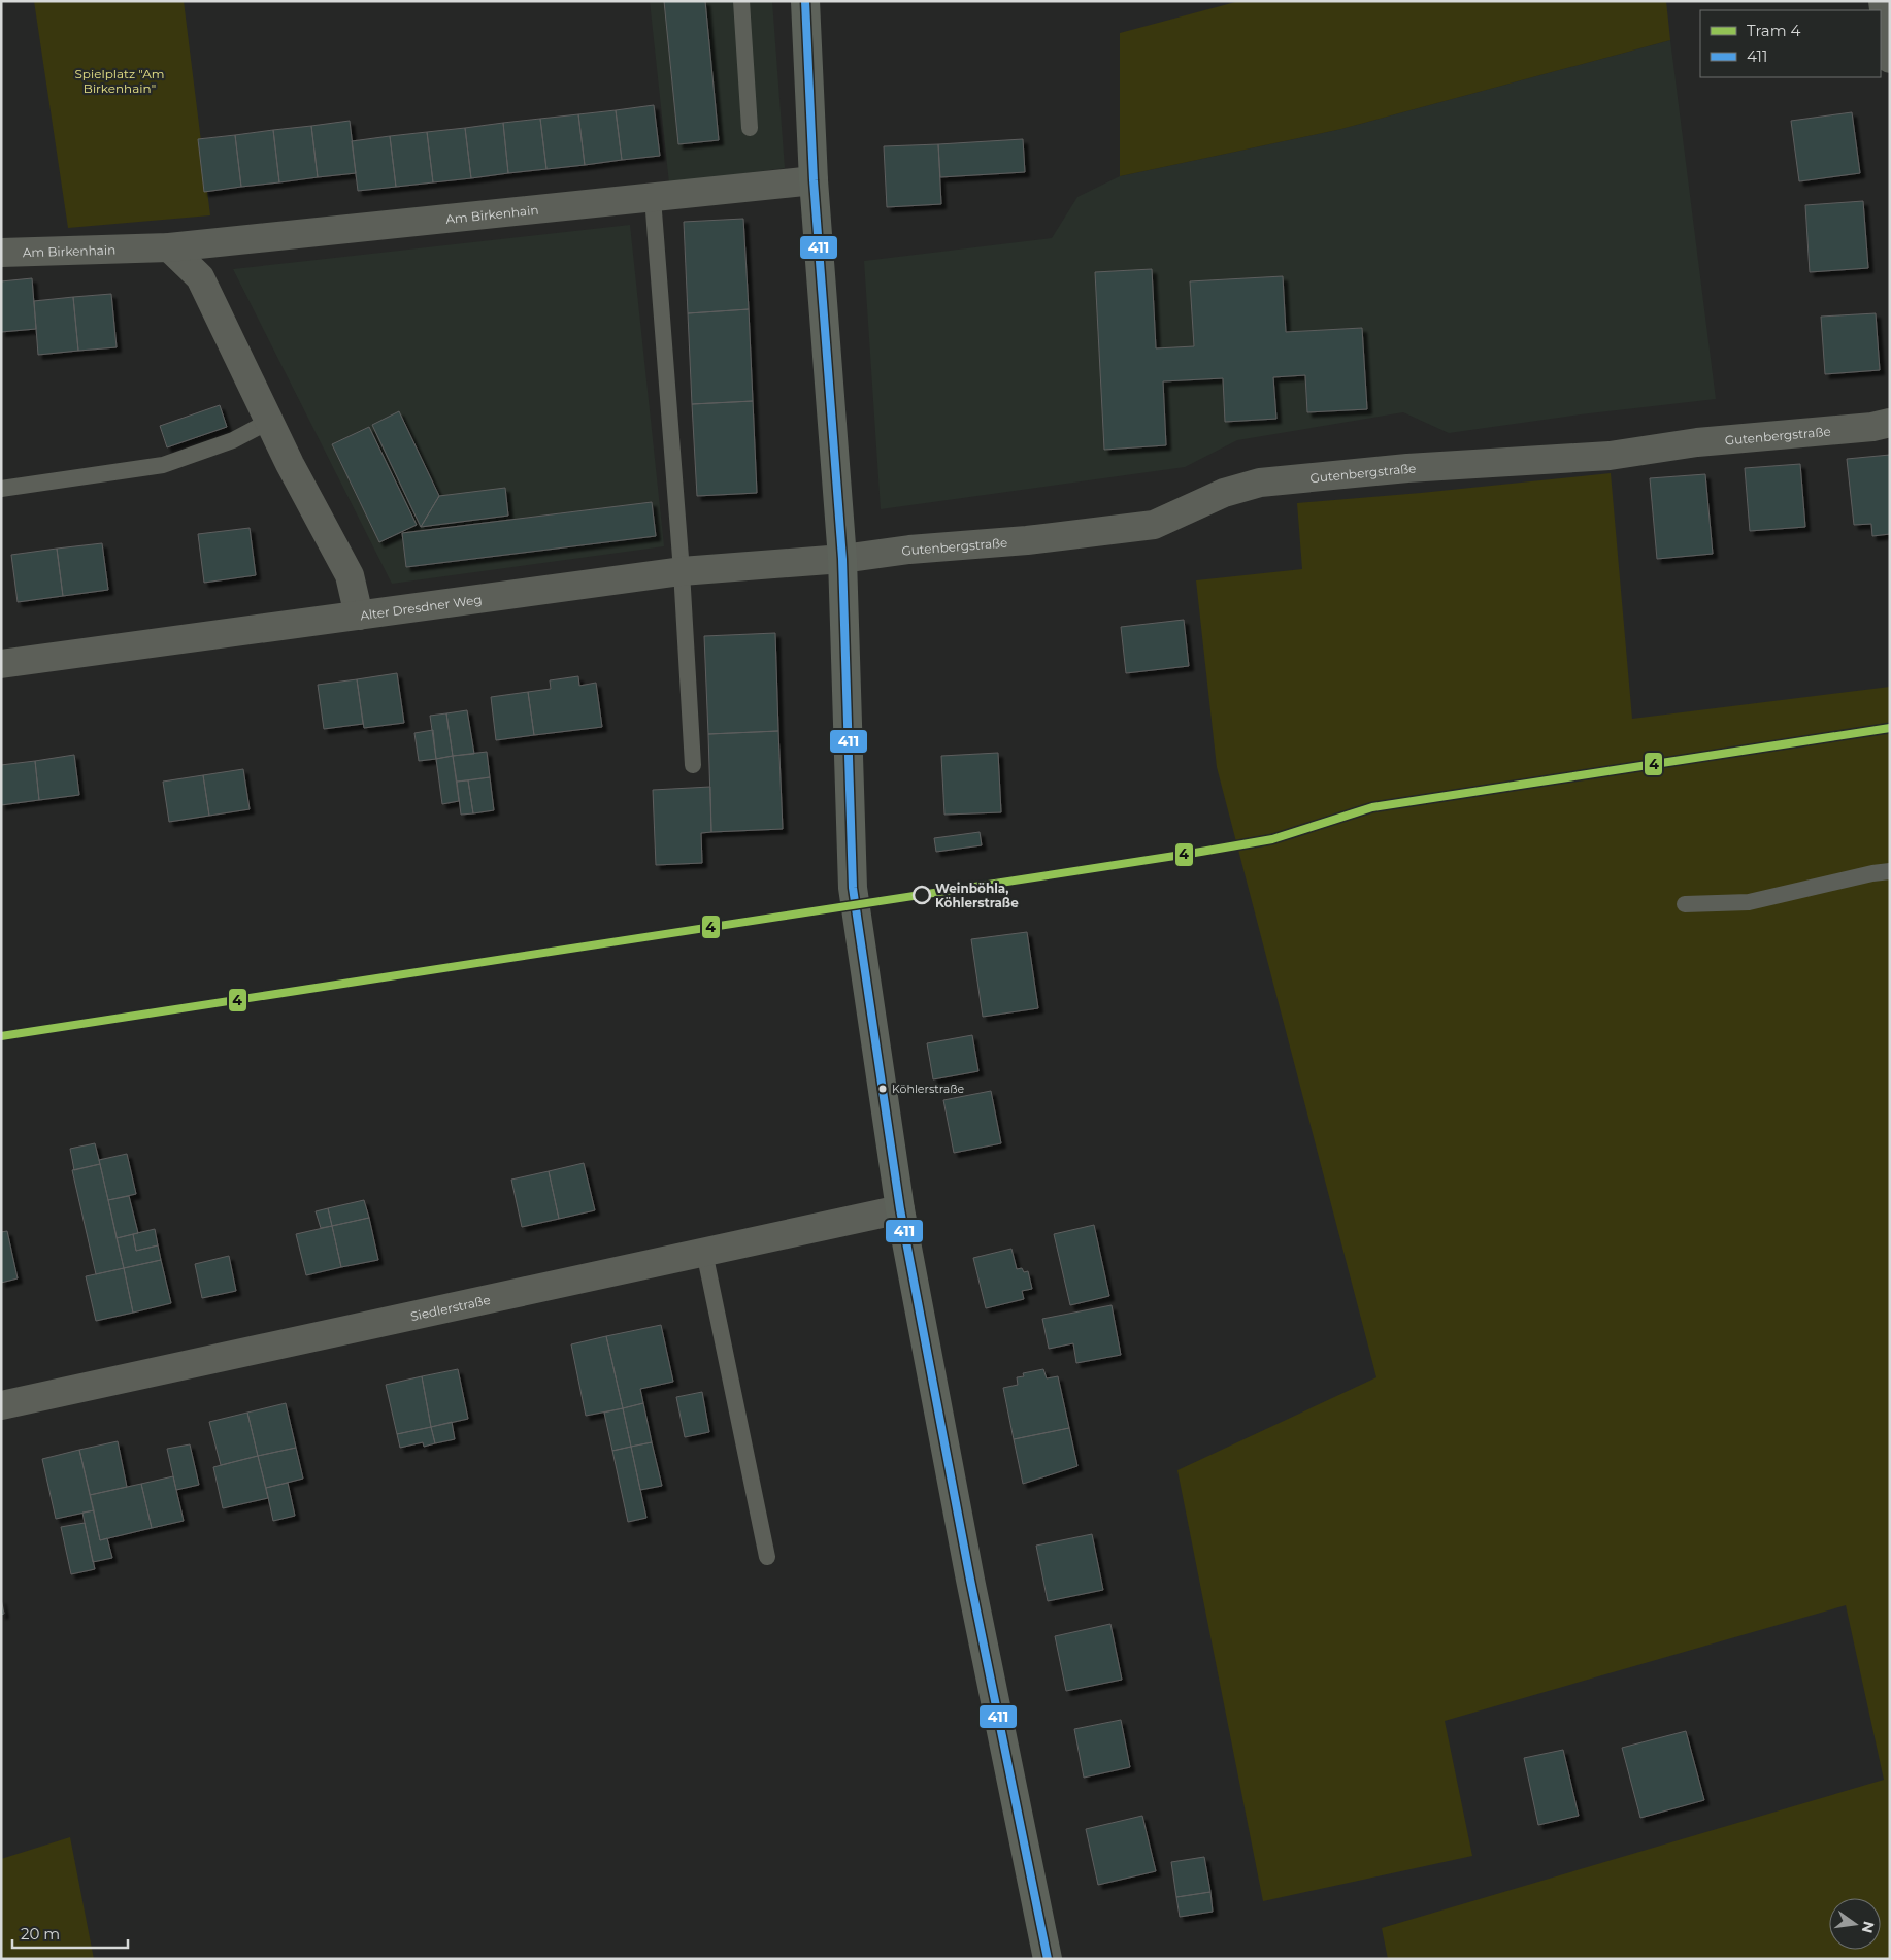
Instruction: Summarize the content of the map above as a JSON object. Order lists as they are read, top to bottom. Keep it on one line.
{"streets":{"street":["Am Birkenhain","Gutenbergstraße","Alter Dresdner Weg","Siedlerstraße"]},"crossings":[["Gutenbergstraße","Alter Dresdner Weg"]],"parks":["Spielplatz \"Am Birkenhain\""],"places":["Weinböhla, Köhlerstraße","Köhlerstraße"],"lines":["transit line 411","tram line 4"],"legend":["Tram 4","411"],"scale_bar":"20 m","north":"right"}
